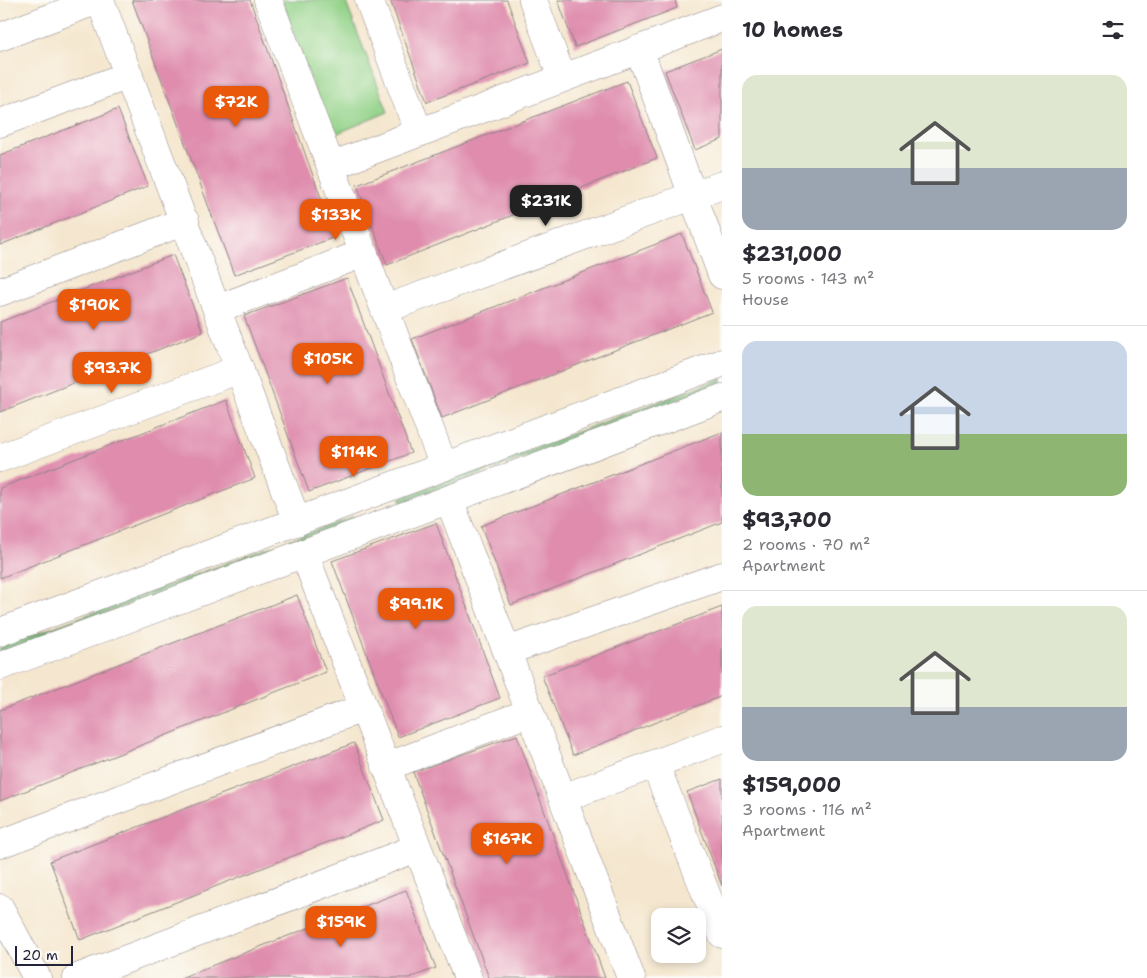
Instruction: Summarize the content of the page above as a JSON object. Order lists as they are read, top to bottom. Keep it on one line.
{"scale_bar":"20 m","page":{"heading":"10 homes","list":[{"name":"$231,000","note":"5 rooms · 143 m² · House"},{"name":"$93,700","note":"2 rooms · 70 m² · Apartment"},{"name":"$159,000","note":"3 rooms · 116 m² · Apartment"}],"price":["$72K","$231K","$133K","$190K","$105K","$93.7K","$114K","$99.1K","$167K","$159K"],"scale":"20 m"}}
